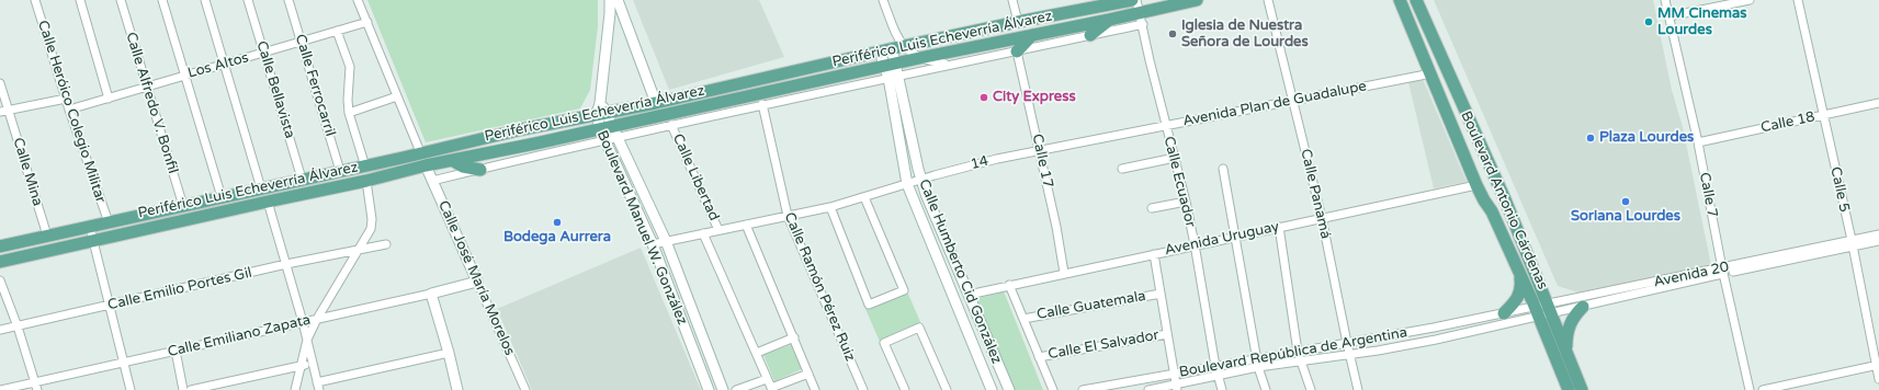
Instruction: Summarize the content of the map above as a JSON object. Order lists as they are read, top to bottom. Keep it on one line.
{"streets":{"main road":["Periférico Luis Echeverría Álvarez","Boulevard Antonio Cárdenas"],"street":["Los Altos","Calle Ferrocarril","Calle Bellavista","Calle Alfredo V. Bonfil","Avenida Plan de Guadalupe","Calle Heróico Colegio Militar","Calle 18","Calle 17","14","Calle Mina","Calle Libertad","Calle Ecuador","Calle 5","Calle Panamá","Calle 7","Boulevard Manuel W. González","Avenida Uruguay","Calle Humberto Cid González","Avenida 20","Calle José María Morelos","Calle Ramón Pérez Ruiz","Calle Emilio Portes Gil","Calle Guatemala","Calle Emiliano Zapata","Calle El Salvador","Boulevard República de Argentina"]},"crossings":[["Periférico Luis Echeverría Álvarez","Calle Ferrocarril"],["Periférico Luis Echeverría Álvarez","Calle Bellavista"],["Periférico Luis Echeverría Álvarez","Calle Alfredo V. Bonfil"],["Periférico Luis Echeverría Álvarez","Calle Heróico Colegio Militar"],["Periférico Luis Echeverría Álvarez","Calle Mina"],["Periférico Luis Echeverría Álvarez","Calle Ecuador"],["Periférico Luis Echeverría Álvarez","Boulevard Manuel W. González"],["Periférico Luis Echeverría Álvarez","Calle Humberto Cid González"],["Periférico Luis Echeverría Álvarez","Calle José María Morelos"],["Los Altos","Calle Ferrocarril"],["Los Altos","Calle Bellavista"],["Los Altos","Calle Alfredo V. Bonfil"],["Los Altos","Calle Heróico Colegio Militar"],["Avenida Plan de Guadalupe","Calle 17"],["Avenida Plan de Guadalupe","14"],["Avenida Plan de Guadalupe","Calle Ecuador"],["Avenida Plan de Guadalupe","Calle Panamá"],["Avenida Plan de Guadalupe","Boulevard Antonio Cárdenas"],["Calle 18","Calle 5"],["Calle 18","Calle 7"],["Calle 17","14"],["Calle 17","Avenida Uruguay"],["14","Calle Libertad"],["14","Boulevard Manuel W. González"],["14","Calle Humberto Cid González"],["14","Calle Ramón Pérez Ruiz"],["Calle Ecuador","Avenida Uruguay"],["Calle Ecuador","Boulevard República de Argentina"],["Calle 5","Avenida 20"],["Calle Panamá","Avenida Uruguay"],["Calle Panamá","Boulevard República de Argentina"],["Calle 7","Avenida 20"],["Boulevard Antonio Cárdenas","Avenida Uruguay"],["Boulevard Antonio Cárdenas","Avenida 20"],["Boulevard Antonio Cárdenas","Boulevard República de Argentina"],["Avenida Uruguay","Calle Humberto Cid González"],["Avenida 20","Boulevard República de Argentina"],["Calle José María Morelos","Calle Emiliano Zapata"]],"places":["MM Cinemas Lourdes","Iglesia de Nuestra Señora de Lourdes","City Express","Plaza Lourdes","Soriana Lourdes","Bodega Aurrera"]}
